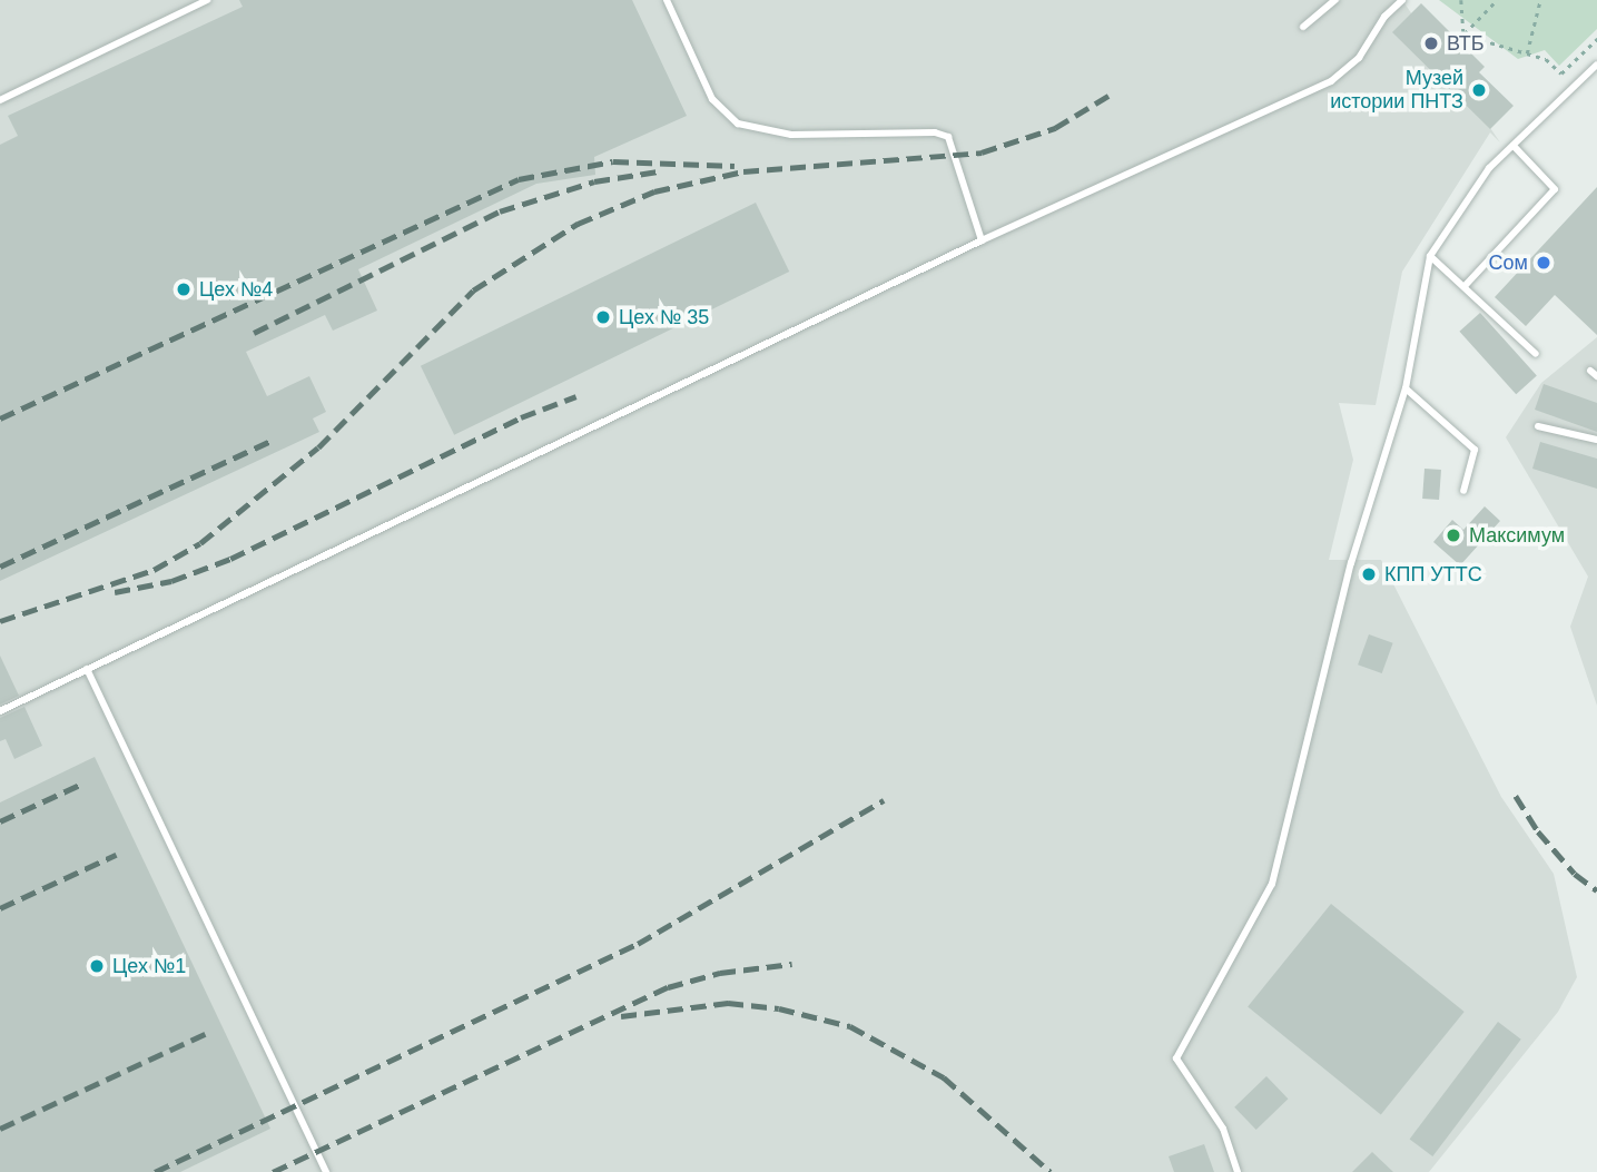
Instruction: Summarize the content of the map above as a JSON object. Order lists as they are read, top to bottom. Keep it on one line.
{"places":["ВТБ","Музей истории ПНТЗ","Сом","Цех №4","Цех № 35","Максимум","КПП УТТС","Цех №1"]}
